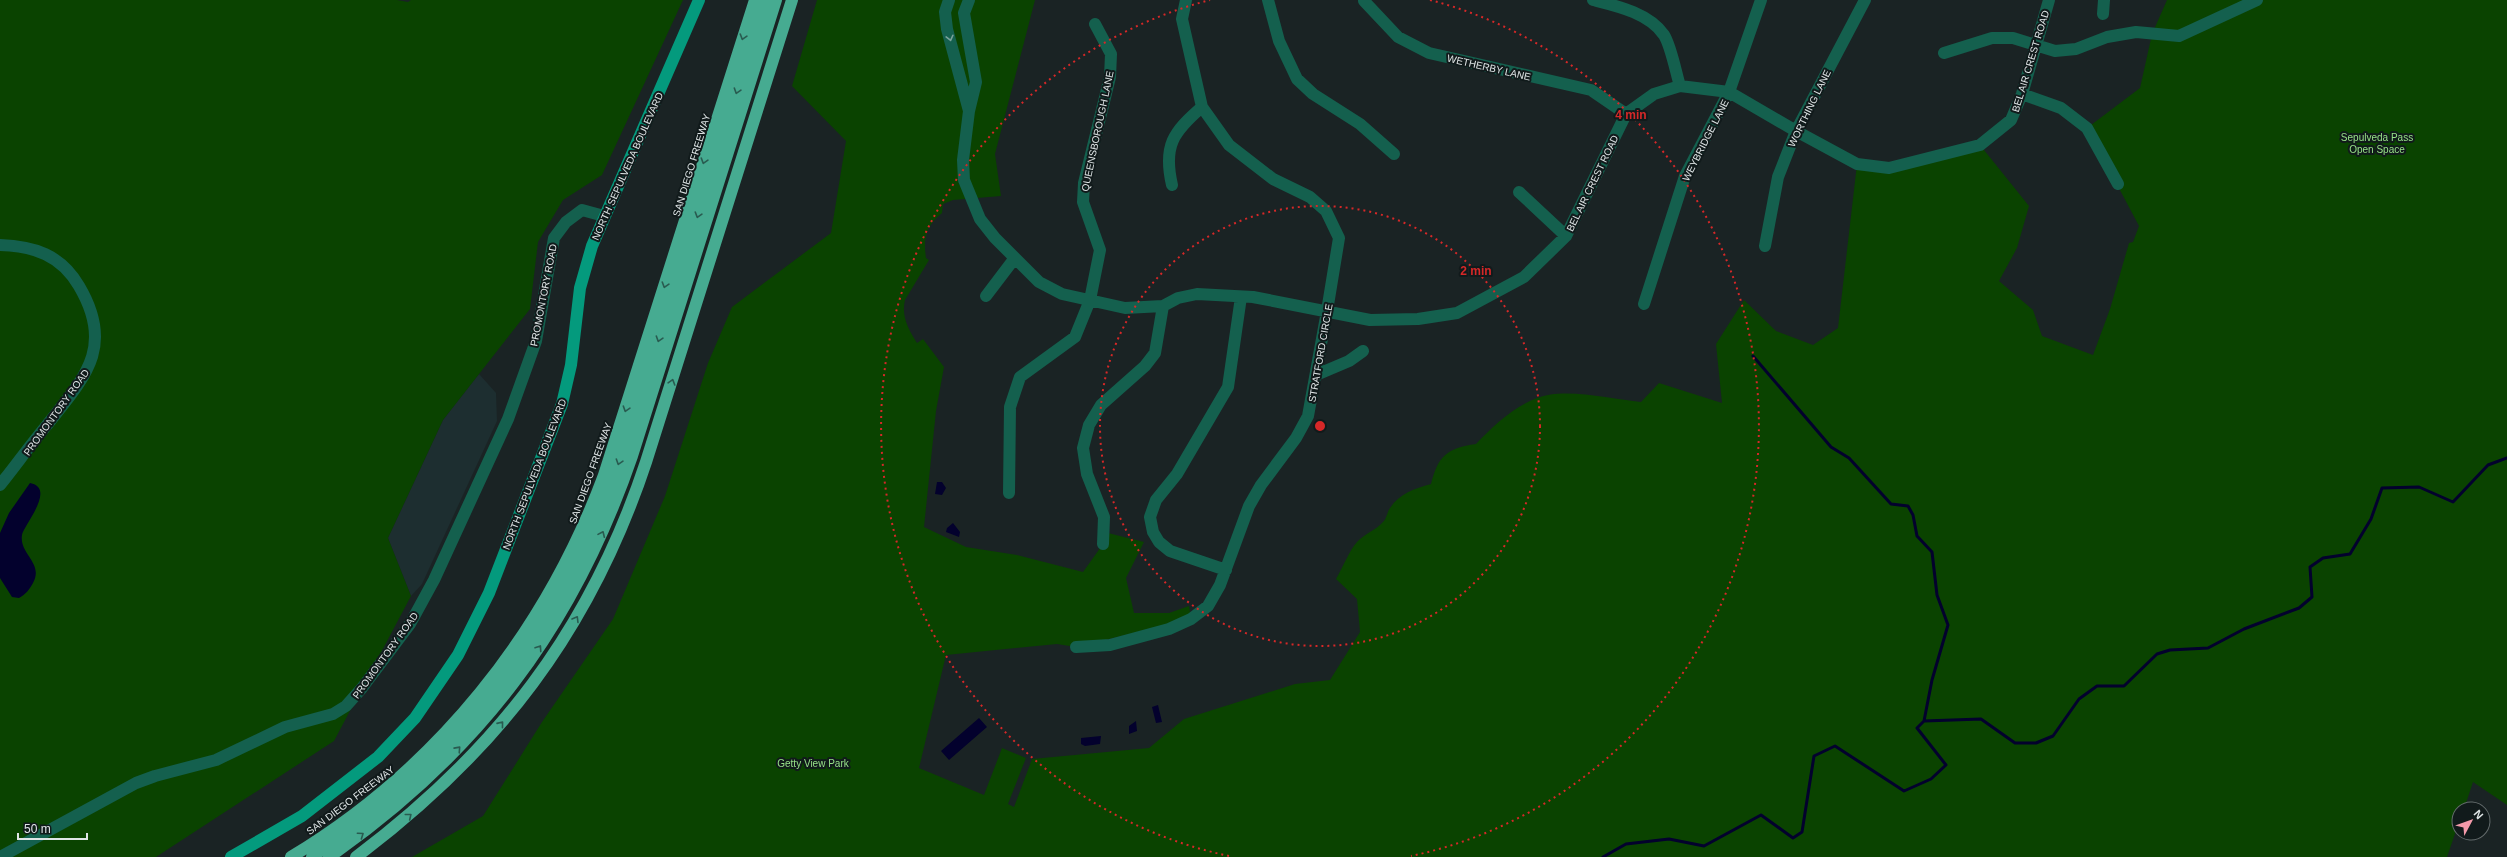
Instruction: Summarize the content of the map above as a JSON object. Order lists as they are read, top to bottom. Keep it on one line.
{"streets":{"highway":["SAN DIEGO FREEWAY"],"main road":["NORTH SEPULVEDA BOULEVARD"],"street":["BEL AIR CREST ROAD","WETHERBY LANE","WORTHING LANE","QUEENSBOROUGH LANE","WEYBRIDGE LANE","PROMONTORY ROAD","STRATFORD CIRCLE"]},"crossings":[["BEL AIR CREST ROAD","WETHERBY LANE"],["BEL AIR CREST ROAD","WORTHING LANE"],["BEL AIR CREST ROAD","QUEENSBOROUGH LANE"],["BEL AIR CREST ROAD","WEYBRIDGE LANE"],["BEL AIR CREST ROAD","STRATFORD CIRCLE"],["NORTH SEPULVEDA BOULEVARD","PROMONTORY ROAD"]],"parks":["Sepulveda Pass Open Space","Getty View Park"],"scale_bar":"50 m","north":"top right","rings":["4 min","2 min"]}
